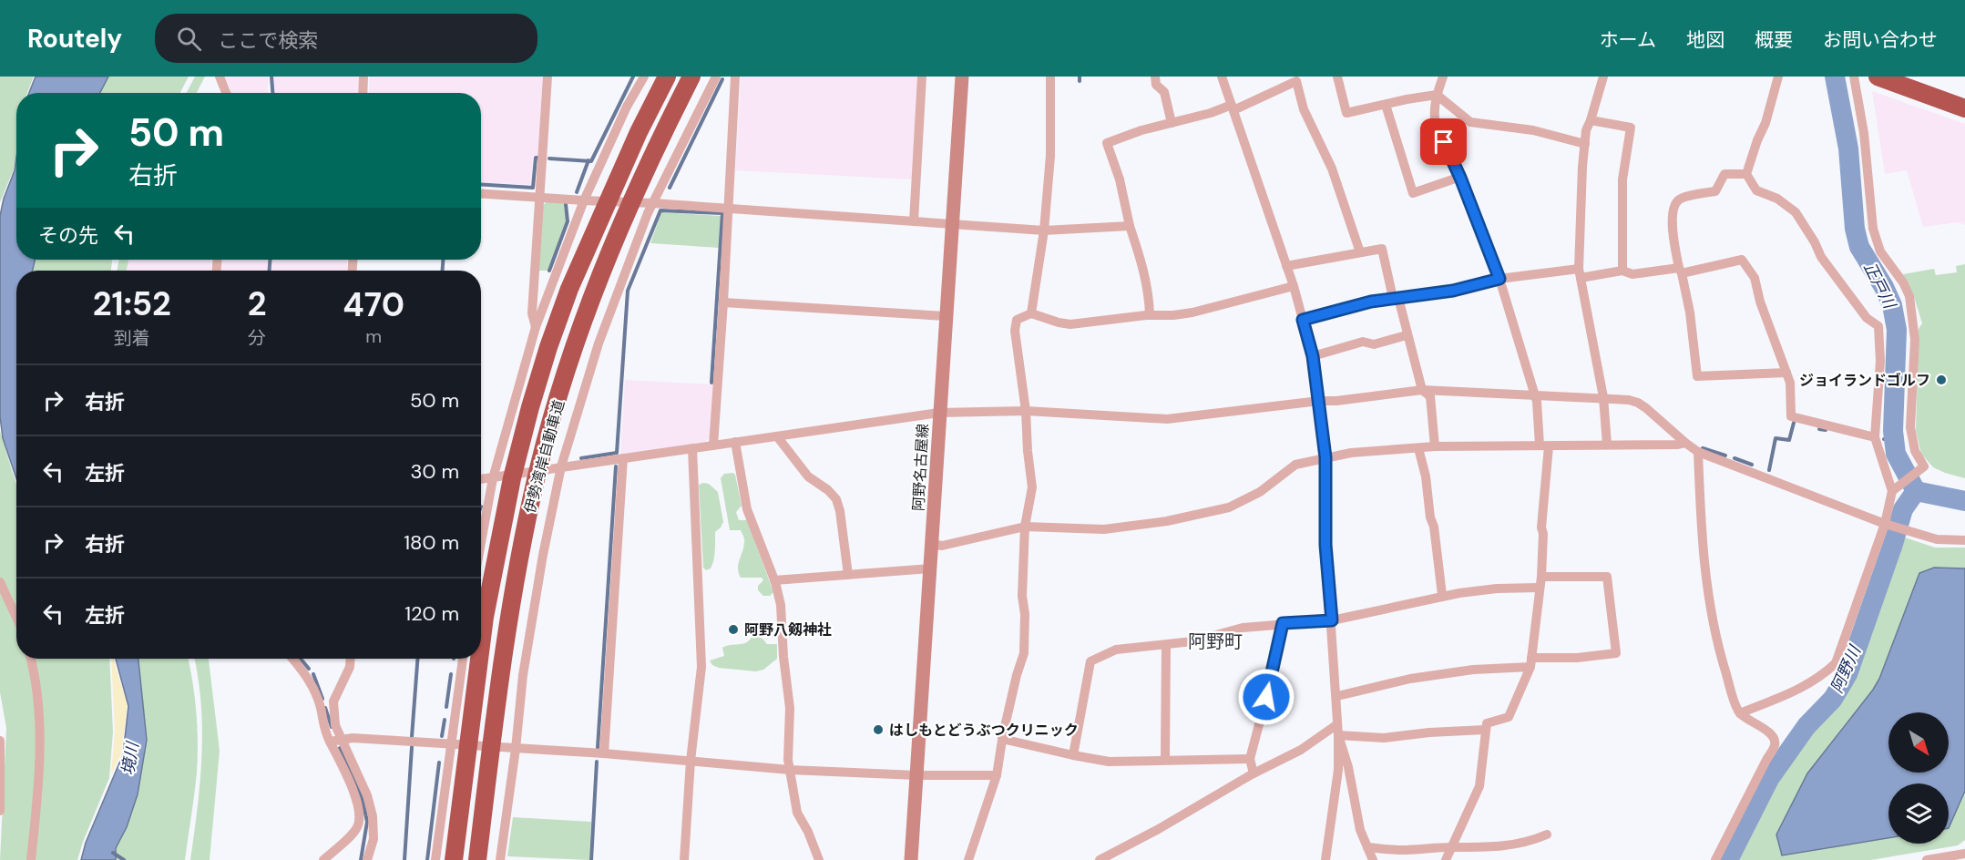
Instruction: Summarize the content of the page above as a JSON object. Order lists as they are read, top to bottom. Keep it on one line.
{"streets":{"highway":["伊勢湾岸自動車道"],"main road":["阿野名古屋線"]},"districts":["阿野町"],"water":["正戸川","阿野川","境川"],"places":["ジョイランドゴルフ","阿野八剱神社","はしもとどうぶつクリニック"],"north":"bottom right","page":{"header":"Routely","search":"ここで検索","nav":["ホーム","地図","概要","お問い合わせ"],"turn":["50 m","右折"],"then":"その先","eta":["21:52","到着","2","分","470","m"],"list":[{"name":"右折","value":"50 m"},{"name":"左折","value":"30 m"},{"name":"右折","value":"180 m"},{"name":"左折","value":"120 m"}]}}
